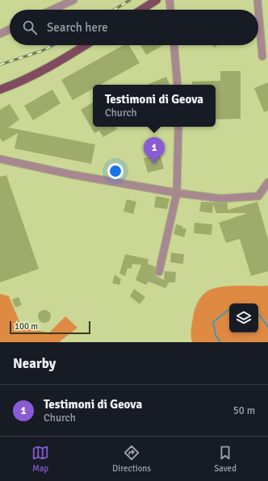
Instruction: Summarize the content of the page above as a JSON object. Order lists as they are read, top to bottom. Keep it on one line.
{"scale_bar":"100 m","page":{"search":"Search here","popup":["Testimoni di Geova","Church"],"pins":"1","scale":"100 m","heading":"Nearby","list":[{"mark":"1","name":"Testimoni di Geova","note":"Church","value":"50 m"}],"nav":["Map","Directions","Saved"]}}
